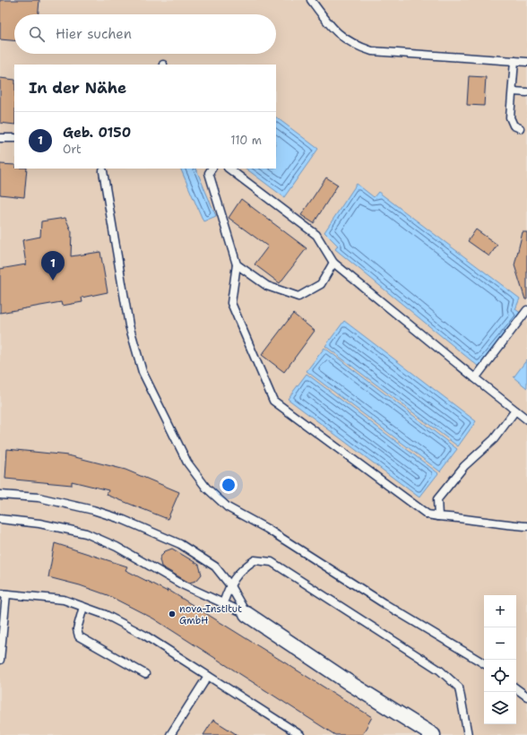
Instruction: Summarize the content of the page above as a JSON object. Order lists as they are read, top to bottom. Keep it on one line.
{"places":["nova-Institut GmbH"],"page":{"search":"Hier suchen","heading":"In der Nähe","list":[{"mark":"1","name":"Geb. 0150","note":"Ort","value":"110 m"}],"pins":"1","map_buttons":["+","−"]}}
